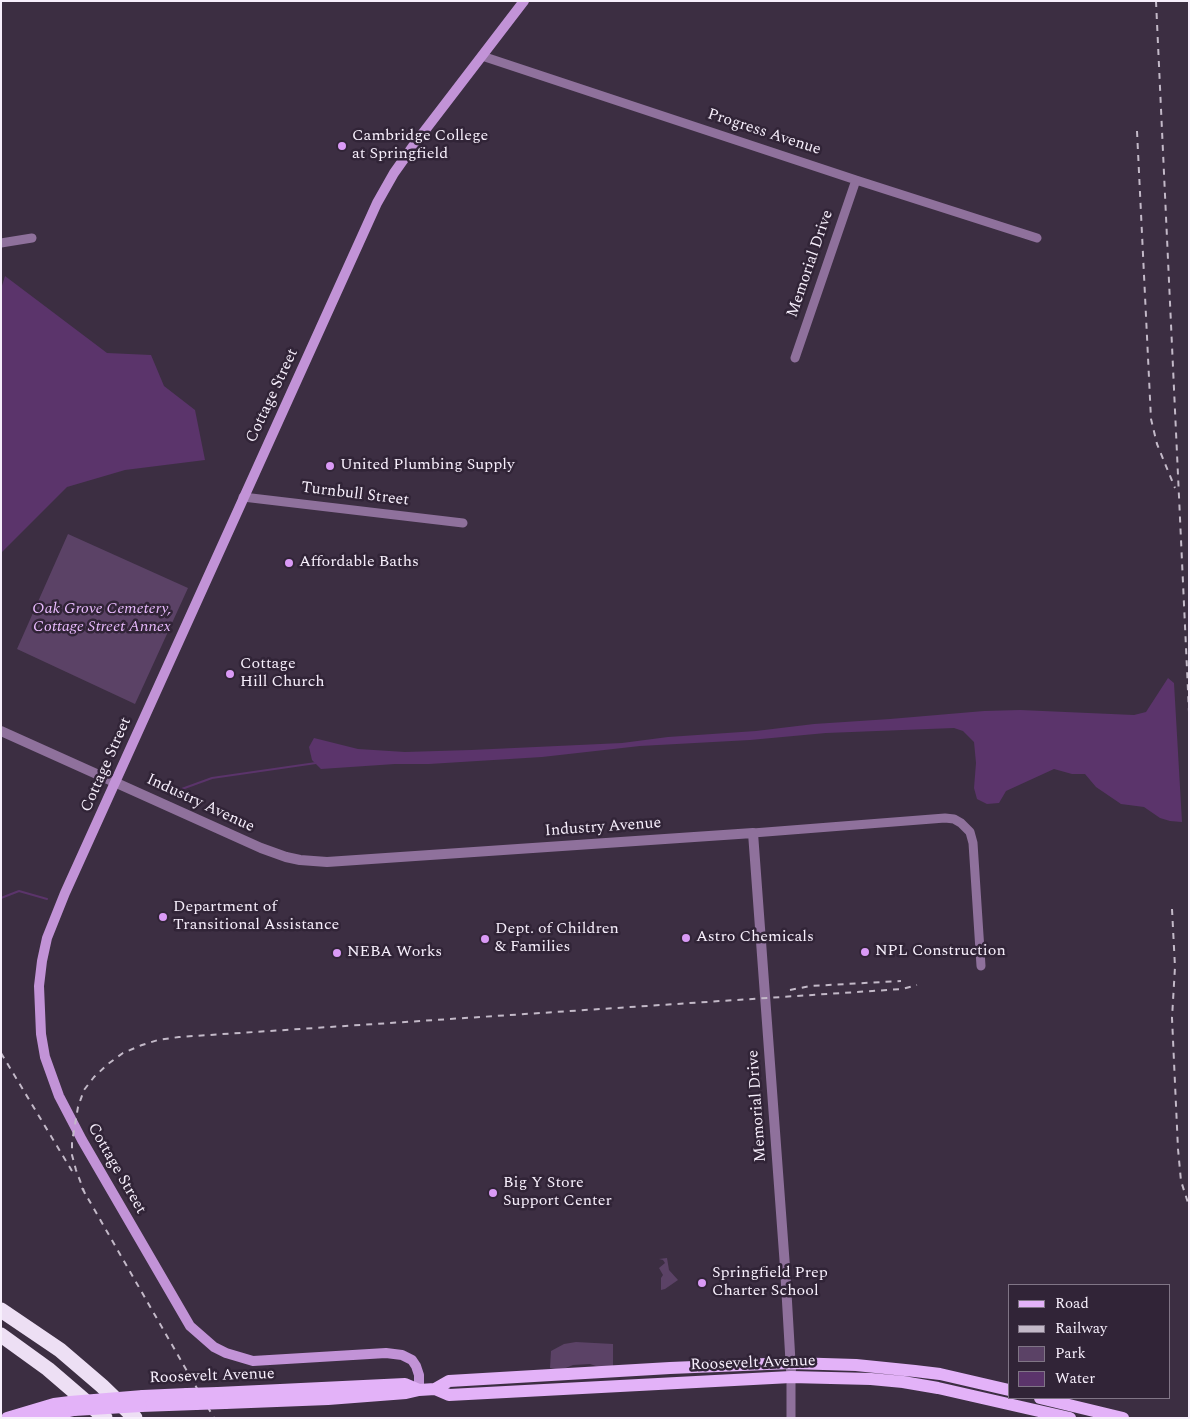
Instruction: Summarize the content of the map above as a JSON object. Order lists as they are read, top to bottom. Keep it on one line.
{"streets":{"main road":["Cottage Street","Roosevelt Avenue"],"street":["Progress Avenue","Memorial Drive","Turnbull Street","Industry Avenue"]},"crossings":[["Progress Avenue","Memorial Drive"],["Progress Avenue","Cottage Street"],["Memorial Drive","Industry Avenue"],["Memorial Drive","Roosevelt Avenue"],["Cottage Street","Turnbull Street"],["Cottage Street","Industry Avenue"],["Cottage Street","Roosevelt Avenue"]],"parks":["Oak Grove Cemetery, Cottage Street Annex"],"places":["Cambridge College at Springfield","United Plumbing Supply","Affordable Baths","Cottage Hill Church","Department of Transitional Assistance","Astro Chemicals","Dept. of Children & Families","NPL Construction","NEBA Works","Big Y Store Support Center","Springfield Prep Charter School"],"legend":["Road","Railway","Park","Water"]}
